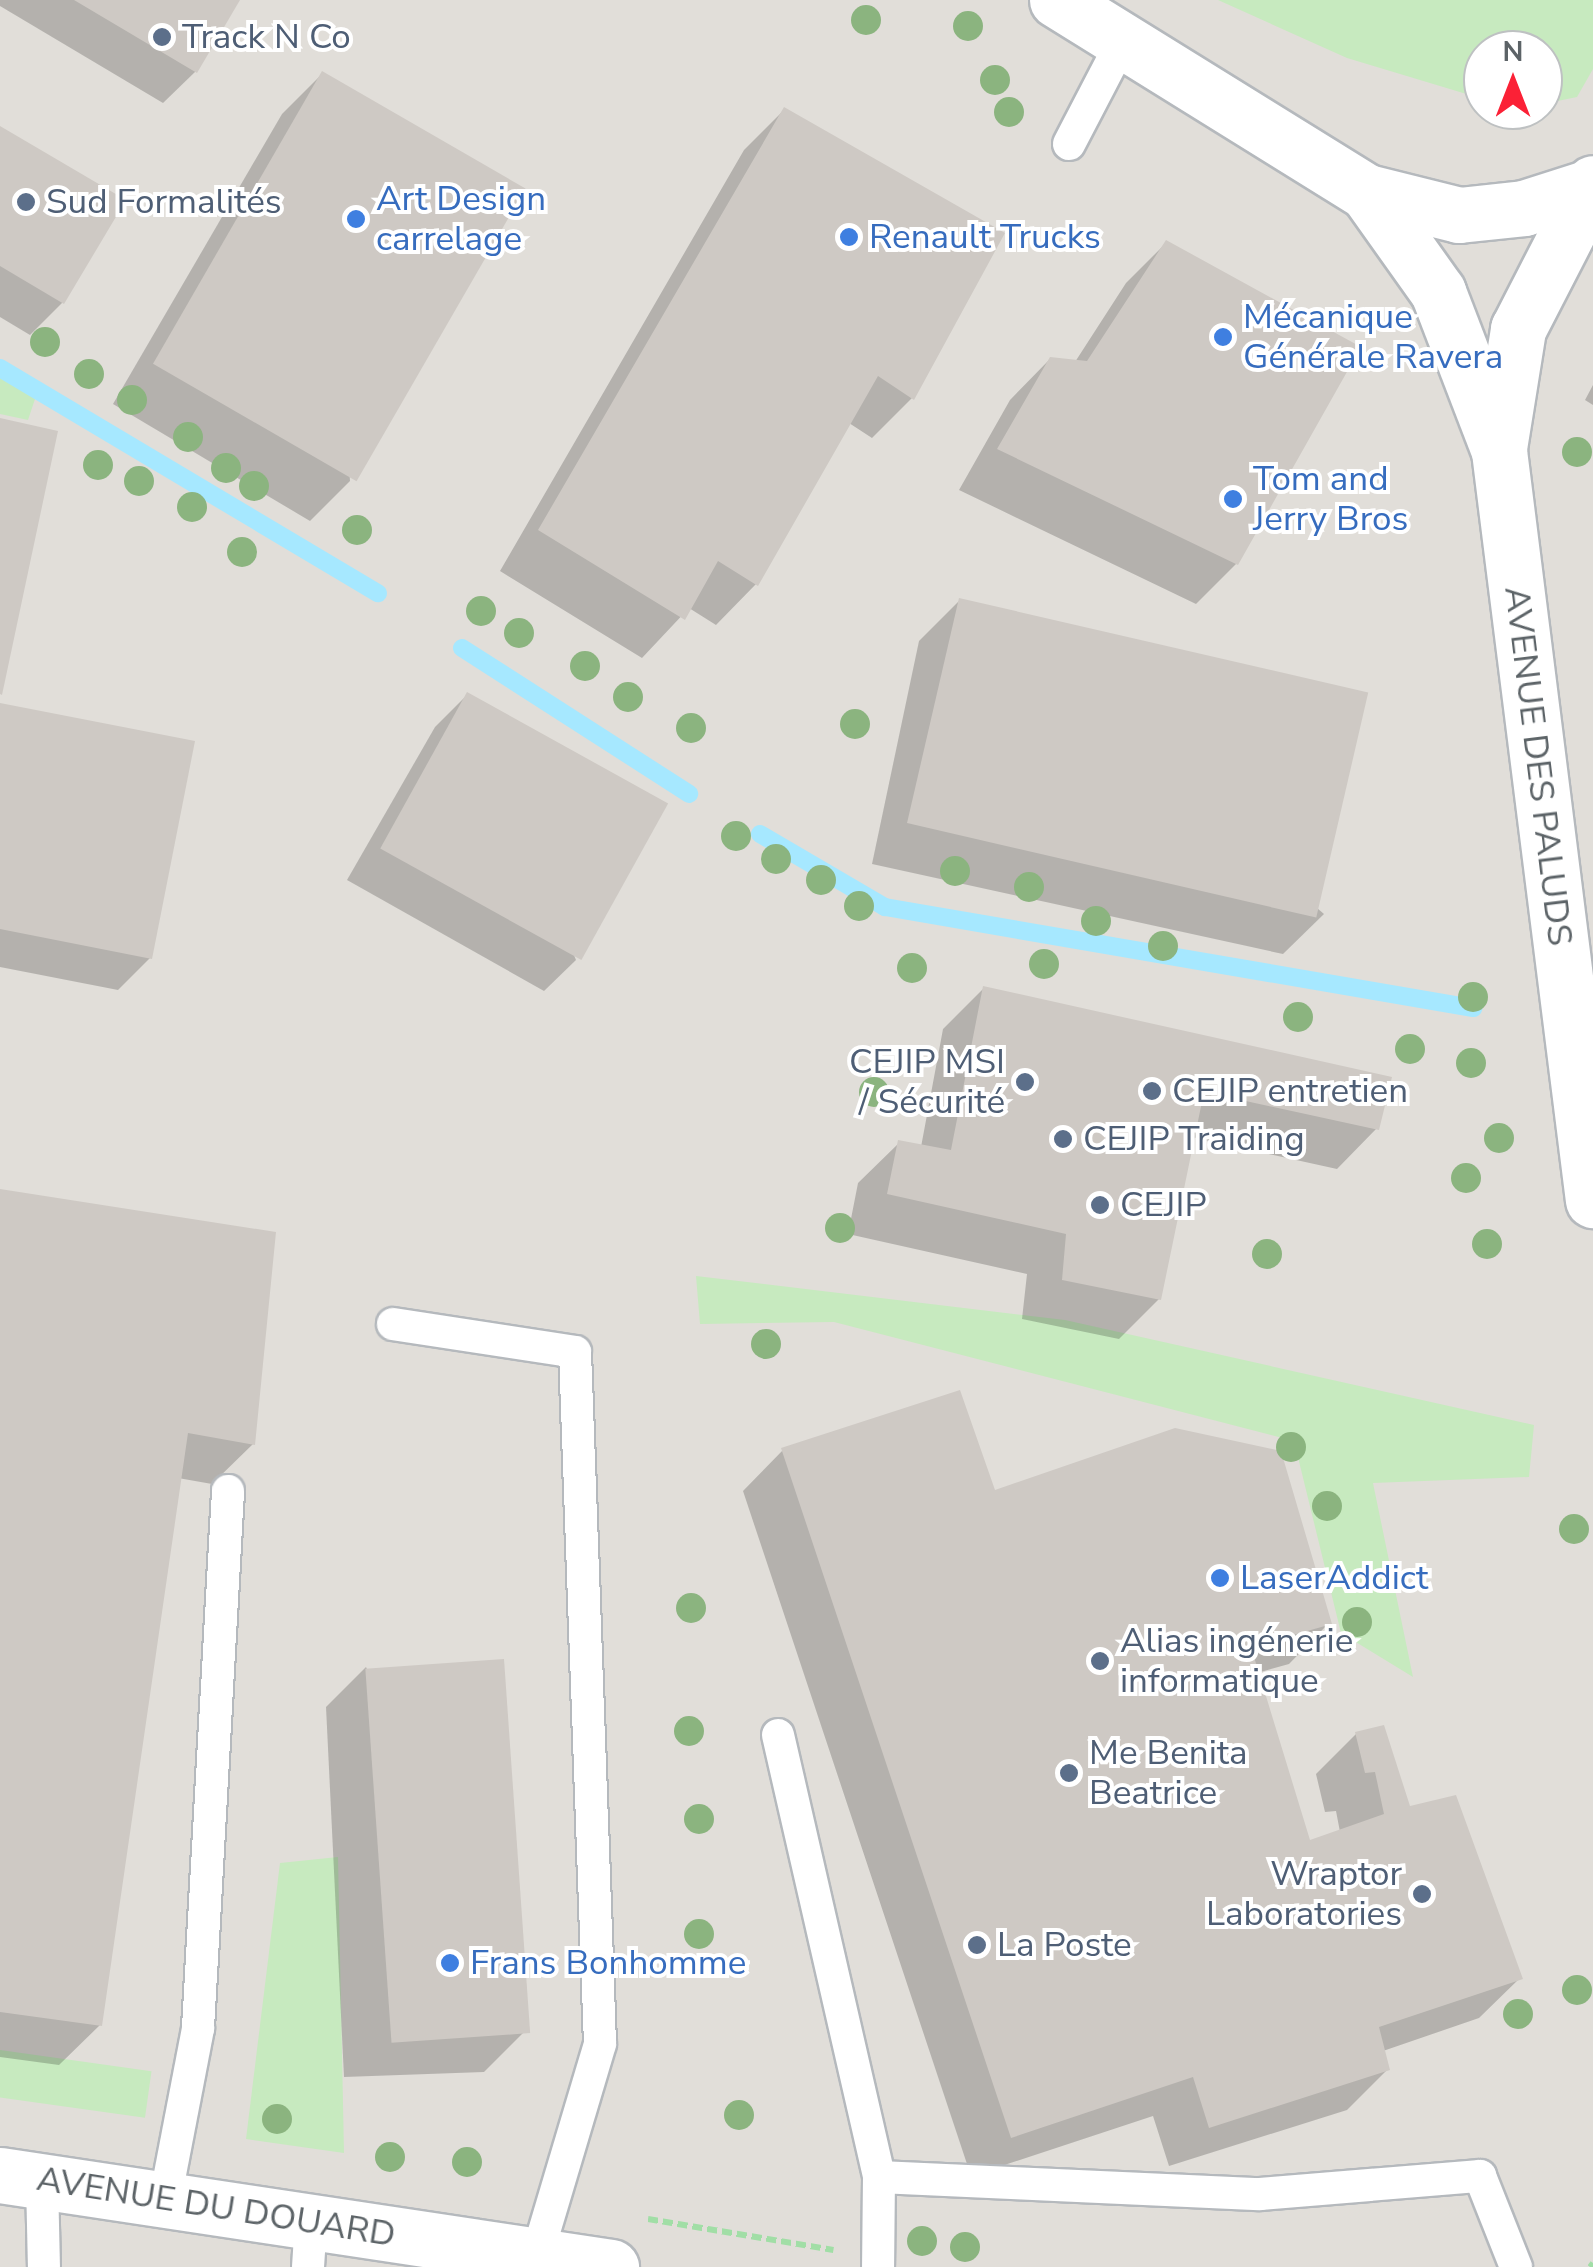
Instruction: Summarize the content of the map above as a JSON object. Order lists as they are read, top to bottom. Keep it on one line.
{"streets":{"street":["AVENUE DES PALUDS","AVENUE DU DOUARD"]},"places":["Track N Co","Sud Formalités","Art Design carrelage","Renault Trucks","Mécanique Générale Ravera","Tom and Jerry Bros","CEJIP MSI / Sécurité","CEJIP entretien","CEJIP Traiding","CEJIP","LaserAddict","Alias ingénerie informatique","Me Benita Beatrice","Wraptor Laboratories","La Poste","Frans Bonhomme"],"north":"top"}
